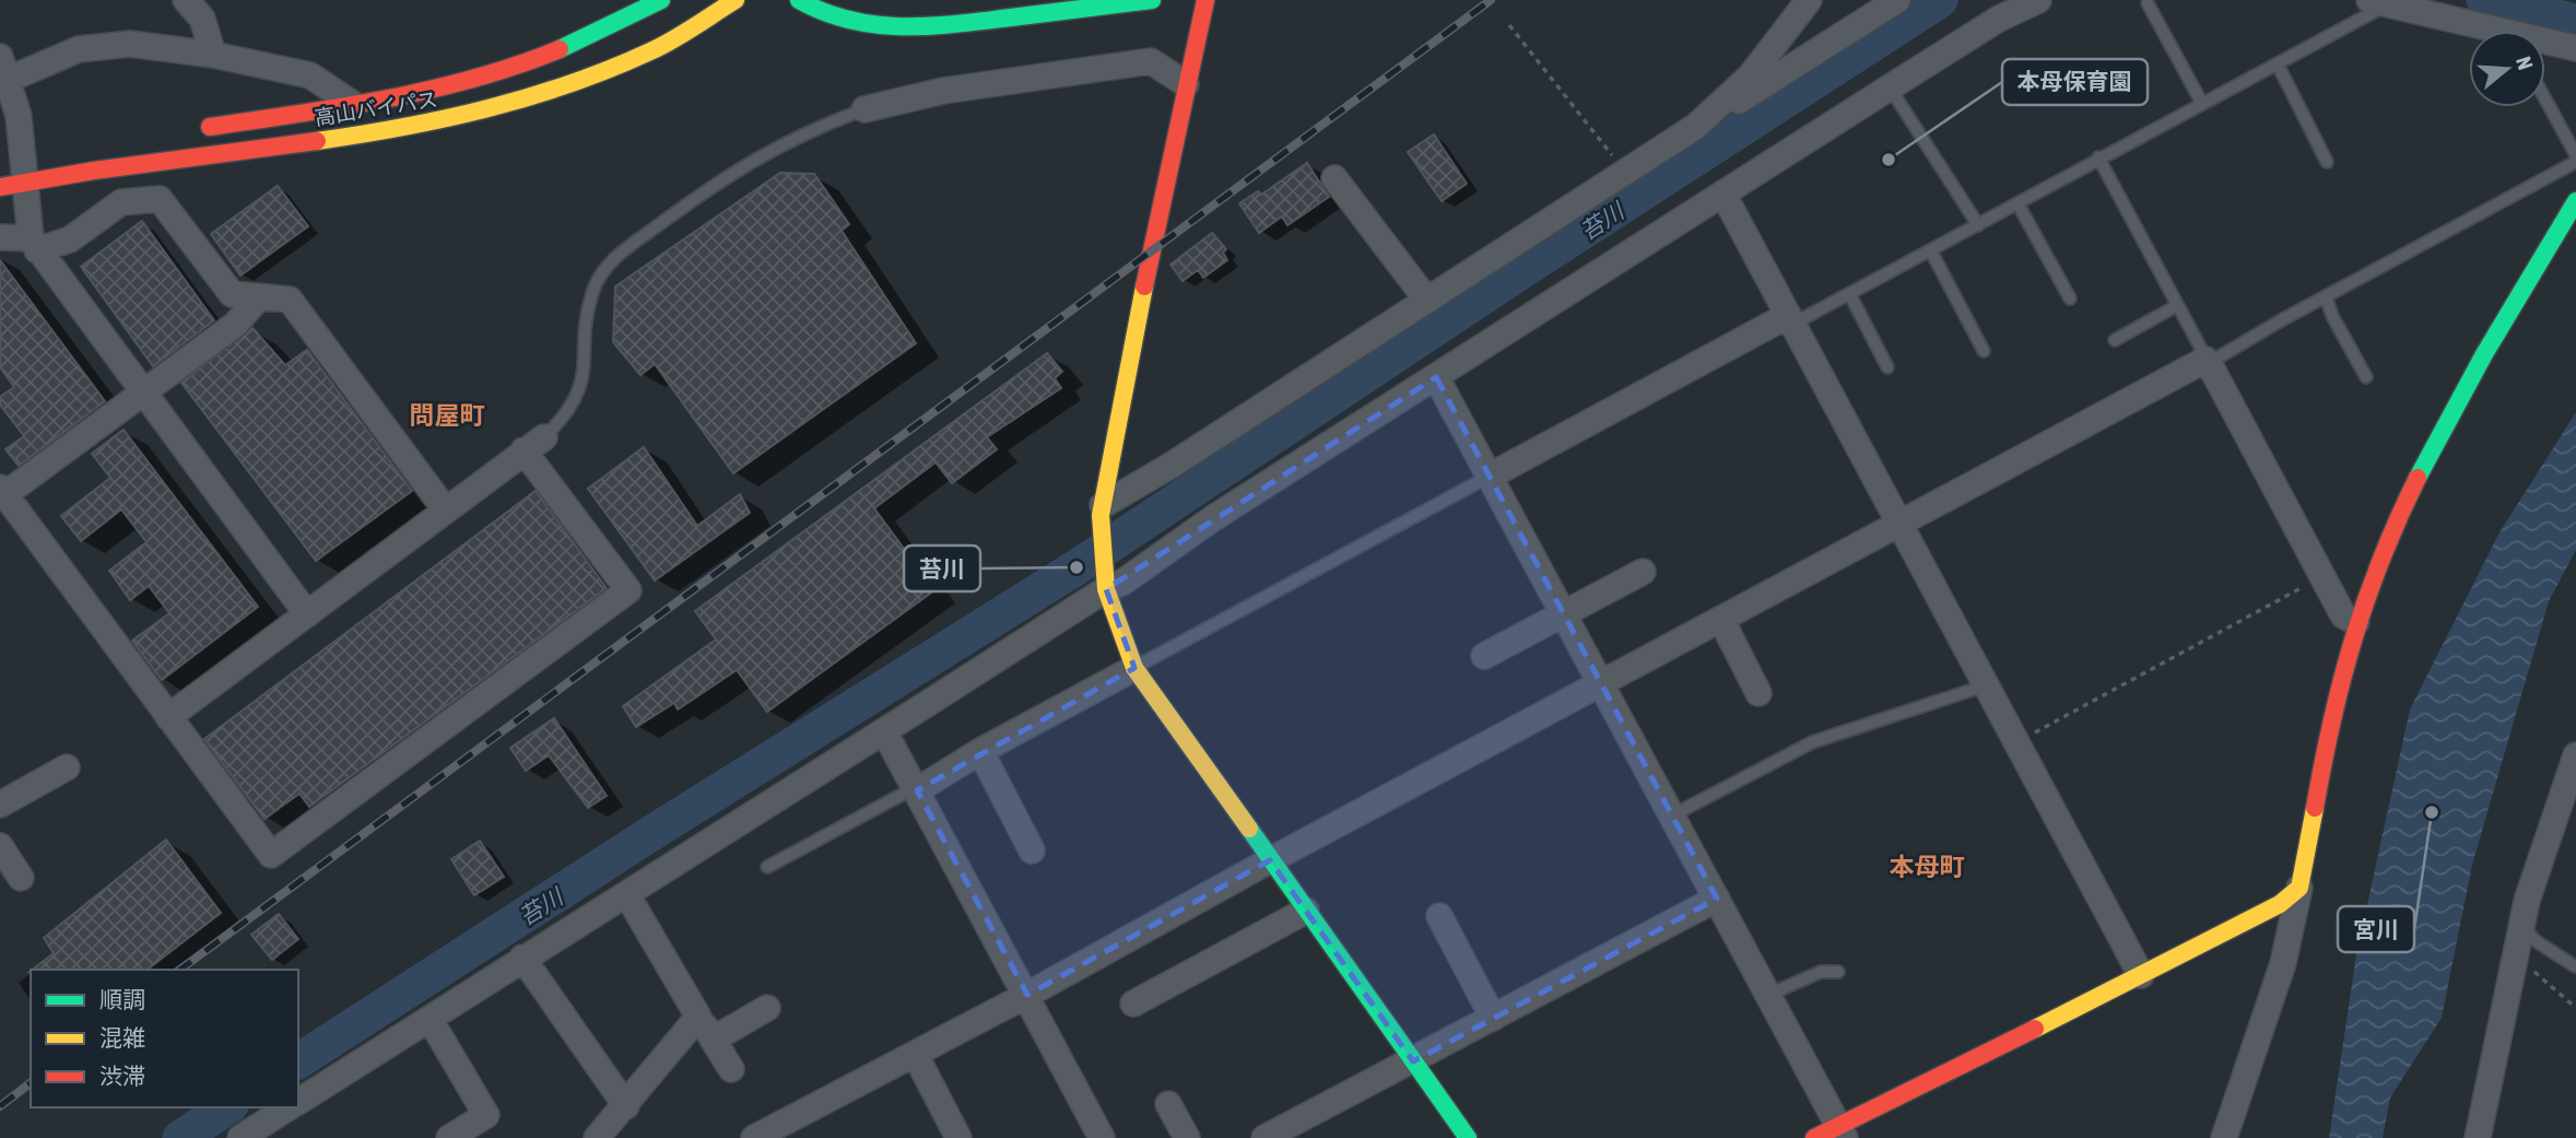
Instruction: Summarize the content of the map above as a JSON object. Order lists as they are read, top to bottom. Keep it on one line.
{"streets":{"main road":["高山バイパス"]},"districts":["問屋町","本母町"],"water":["苔川"],"places":["本母保育園","苔川","宮川"],"legend":["順調","混雑","渋滞"],"north":"right"}
